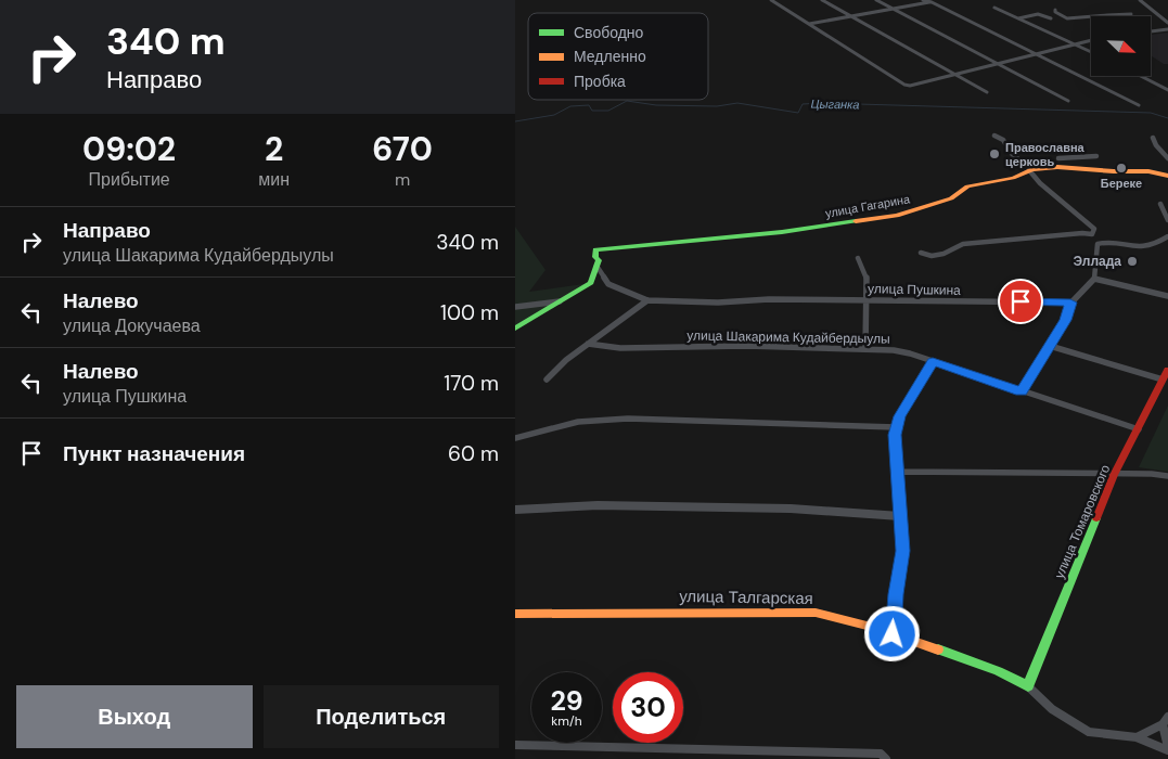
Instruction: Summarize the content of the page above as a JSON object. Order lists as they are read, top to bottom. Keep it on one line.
{"streets":{"street":["улица Гагарина","улица Пушкина","улица Шакарима Кудайбердыулы","улица Томаровского","улица Талгарская"]},"crossings":[["улица Гагарина","улица Пушкина"],["улица Шакарима Кудайбердыулы","улица Томаровского"],["улица Томаровского","улица Талгарская"]],"water":["Цыганка"],"places":["Православна церковь","Береке","Эллада"],"legend":["Свободно","Медленно","Пробка"],"north":"bottom right","page":{"turn":["340 m","Направо"],"eta":["09:02","Прибытие","2","мин","670","m"],"list":[{"name":"Направо","note":"улица Шакарима Кудайбердыулы","value":"340 m"},{"name":"Налево","note":"улица Докучаева","value":"100 m"},{"name":"Налево","note":"улица Пушкина","value":"170 m"},{"name":"Пункт назначения","value":"60 m"}],"speed":"29 km/h","limit":"30","buttons":["Выход","Поделиться"]}}
